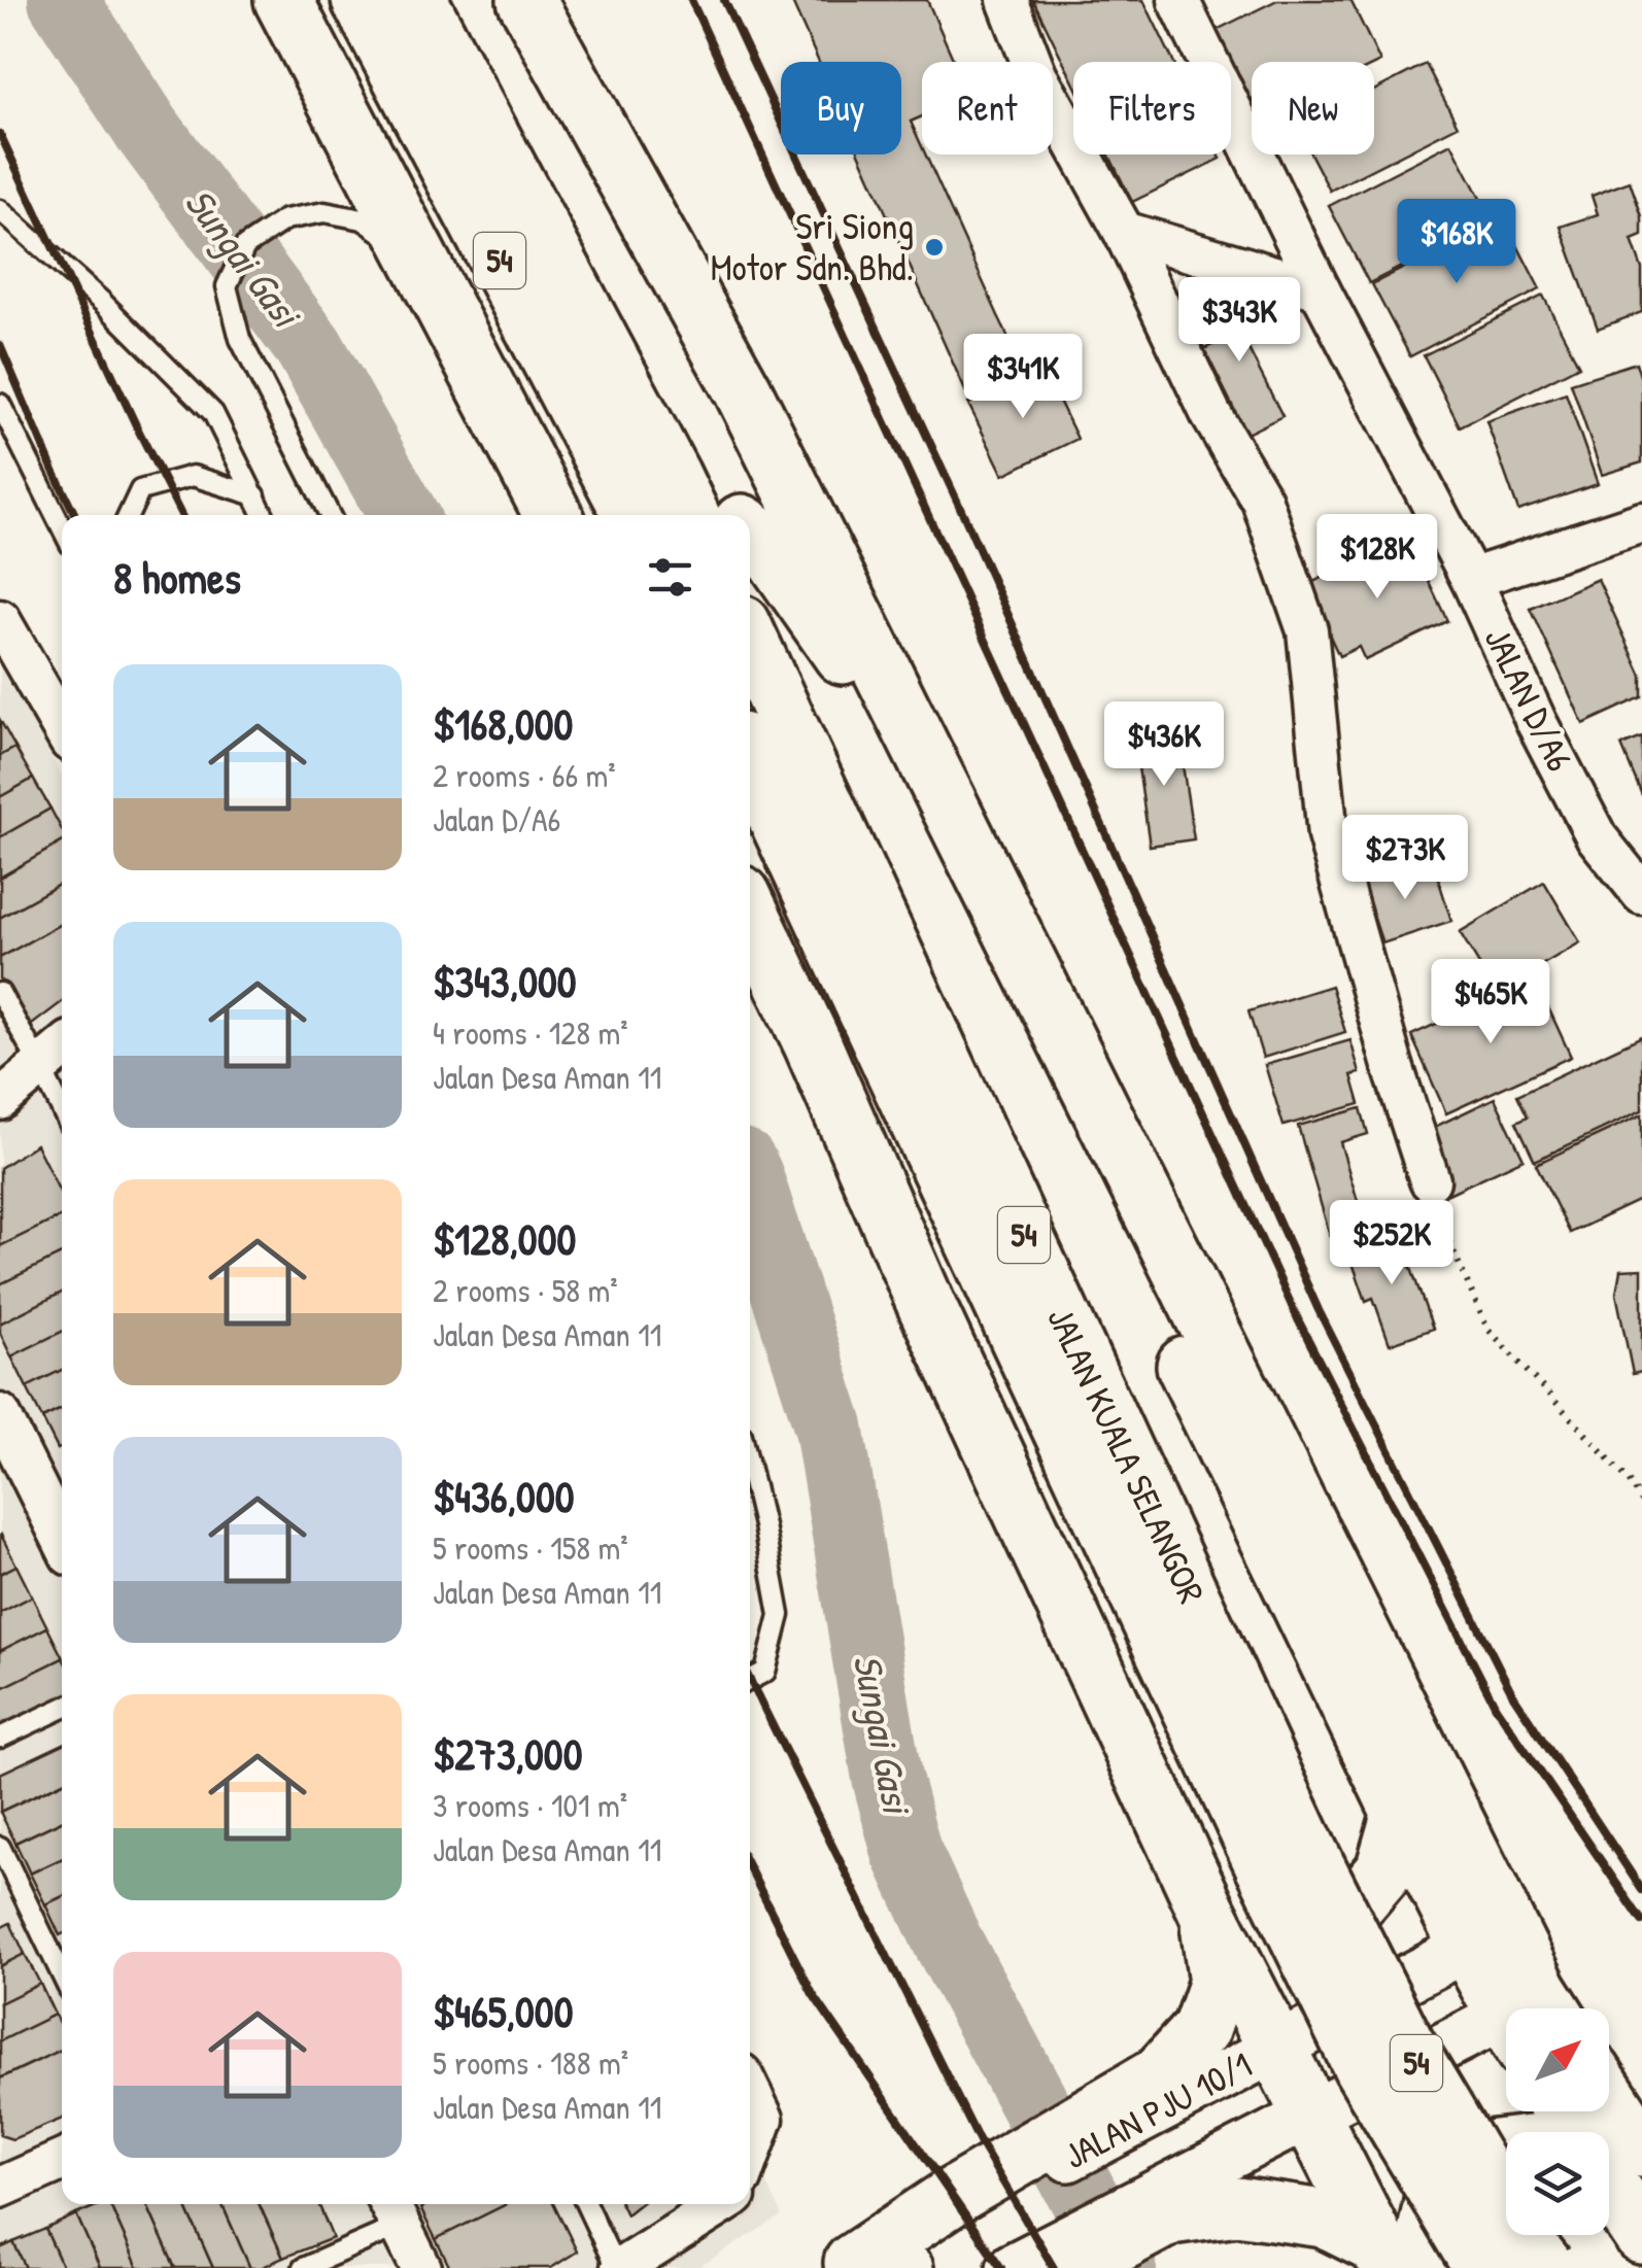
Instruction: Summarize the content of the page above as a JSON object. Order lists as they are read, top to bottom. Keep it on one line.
{"streets":{"highway":["54","JALAN KUALA SELANGOR"],"street":["JALAN D/A6","JALAN PJU 10/1"]},"water":["Sungai Gasi"],"places":["Sri Siong Motor Sdn. Bhd."],"north":"top right","page":{"chip":["Buy","Rent","Filters","New"],"price":["$168K","$343K","$341K","$128K","$436K","$273K","$465K","$252K"],"heading":"8 homes","list":[{"name":"$168,000","note":"2 rooms · 66 m² · Jalan D/A6"},{"name":"$343,000","note":"4 rooms · 128 m² · Jalan Desa Aman 11"},{"name":"$128,000","note":"2 rooms · 58 m² · Jalan Desa Aman 11"},{"name":"$436,000","note":"5 rooms · 158 m² · Jalan Desa Aman 11"},{"name":"$273,000","note":"3 rooms · 101 m² · Jalan Desa Aman 11"},{"name":"$465,000","note":"5 rooms · 188 m² · Jalan Desa Aman 11"}]}}
